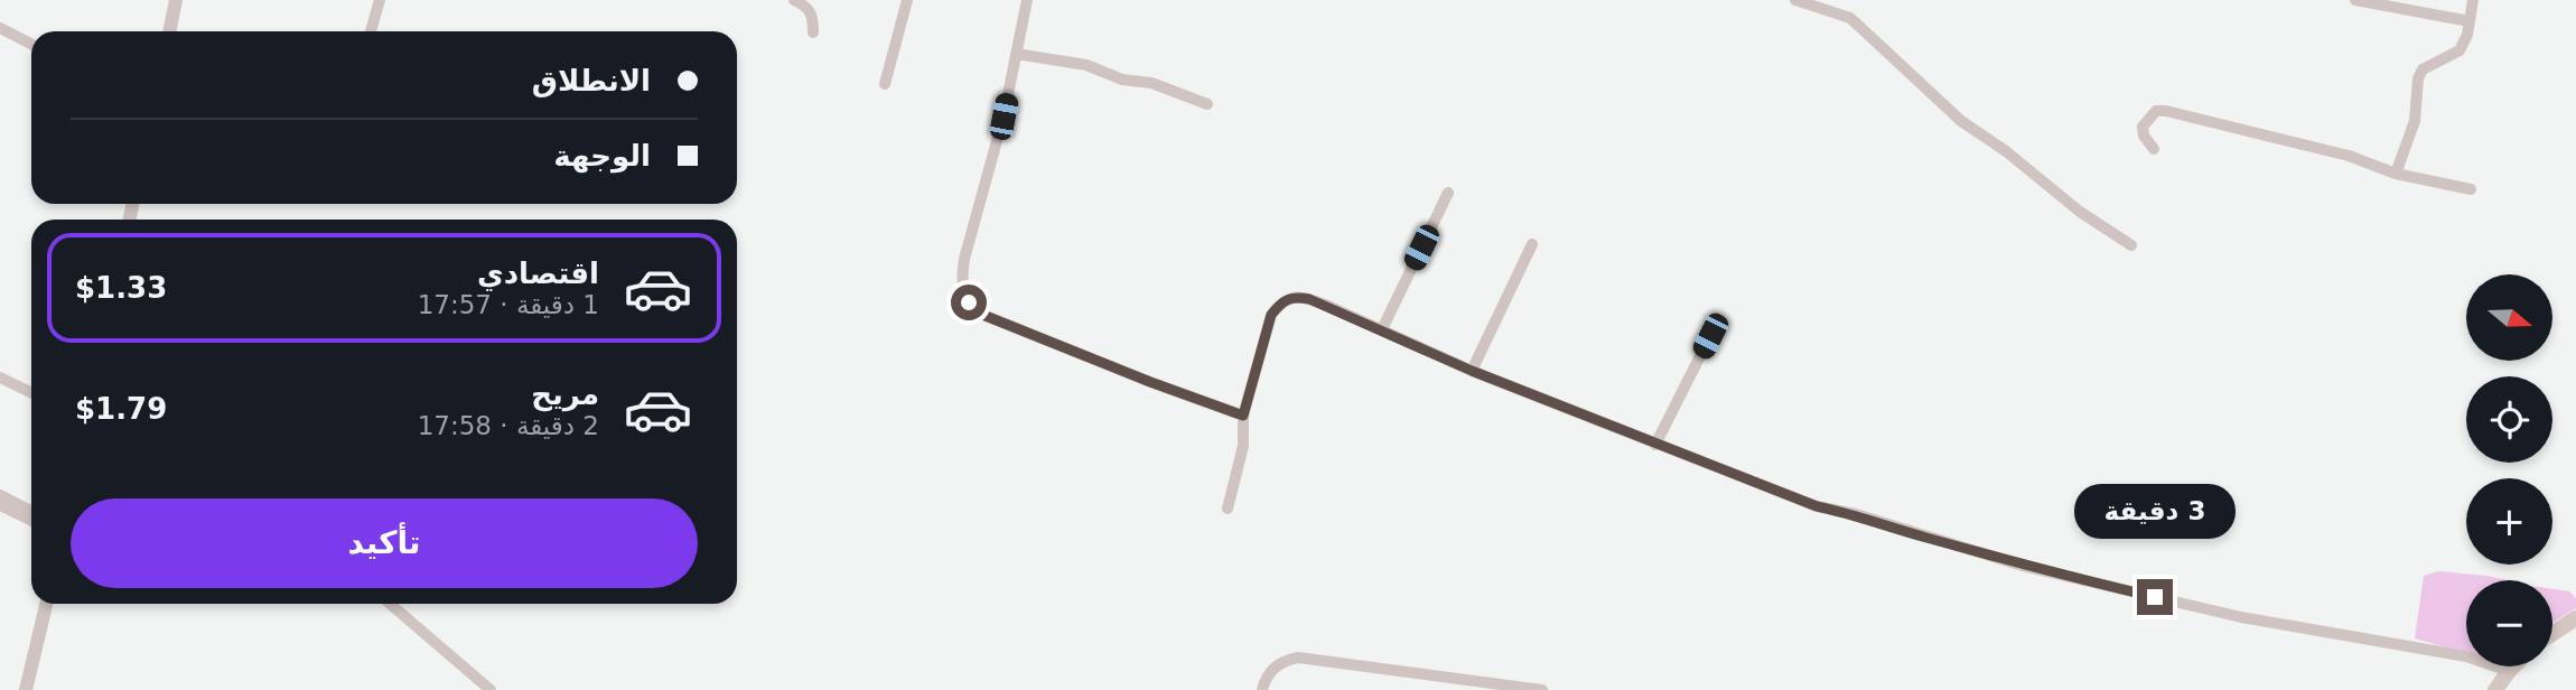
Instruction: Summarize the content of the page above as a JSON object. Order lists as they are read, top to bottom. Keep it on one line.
{"north":"right","page":{"banner":["الانطلاق","الوجهة"],"list":[{"name":"اقتصادي","note":"1 دقيقة · 17:57","value":"$1.33"},{"name":"مريح","note":"2 دقيقة · 17:58","value":"$1.79"}],"map_buttons":["+","−"],"buttons":"تأكيد","bubble":"3 دقيقة"}}
